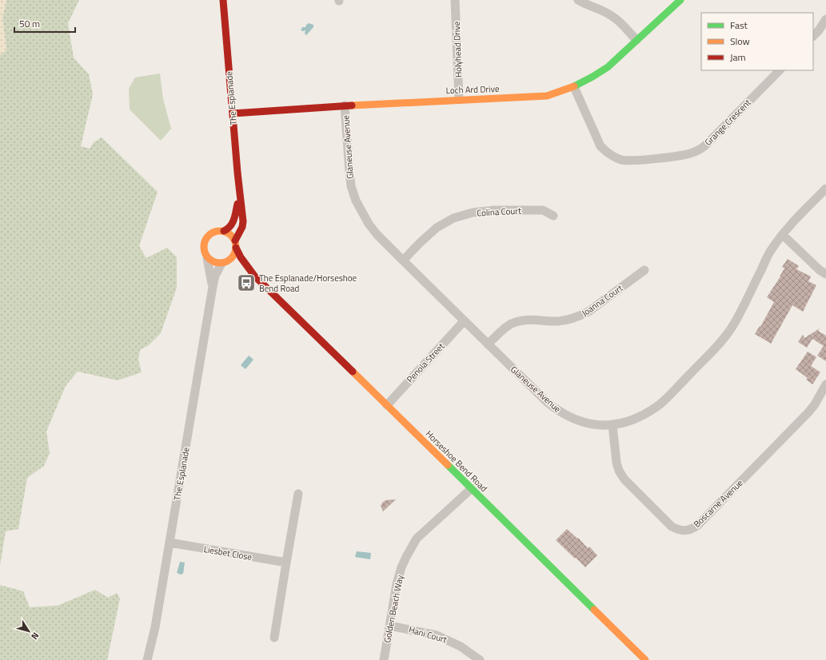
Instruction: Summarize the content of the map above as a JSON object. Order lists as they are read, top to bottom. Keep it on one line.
{"streets":{"street":["Holyhead Drive","Loch Ard Drive","The Esplanade","Grange Crescent","Glaneuse Avenue","Colina Court","Joanna Court","Penola Street","Horseshoe Bend Road","Boscarne Avenue","Liesbet Close","Golden Beach Way","Hani Court"]},"crossings":[["Holyhead Drive","Loch Ard Drive"],["Loch Ard Drive","The Esplanade"],["Loch Ard Drive","Grange Crescent"],["Loch Ard Drive","Glaneuse Avenue"],["The Esplanade","Horseshoe Bend Road"],["The Esplanade","Liesbet Close"],["Glaneuse Avenue","Colina Court"],["Glaneuse Avenue","Joanna Court"],["Glaneuse Avenue","Penola Street"],["Glaneuse Avenue","Boscarne Avenue"],["Penola Street","Horseshoe Bend Road"],["Horseshoe Bend Road","Golden Beach Way"],["Golden Beach Way","Hani Court"]],"places":{"bus stop":["The Esplanade/Horseshoe Bend Road"]},"legend":["Fast","Slow","Jam"],"scale_bar":"50 m","north":"bottom right"}
